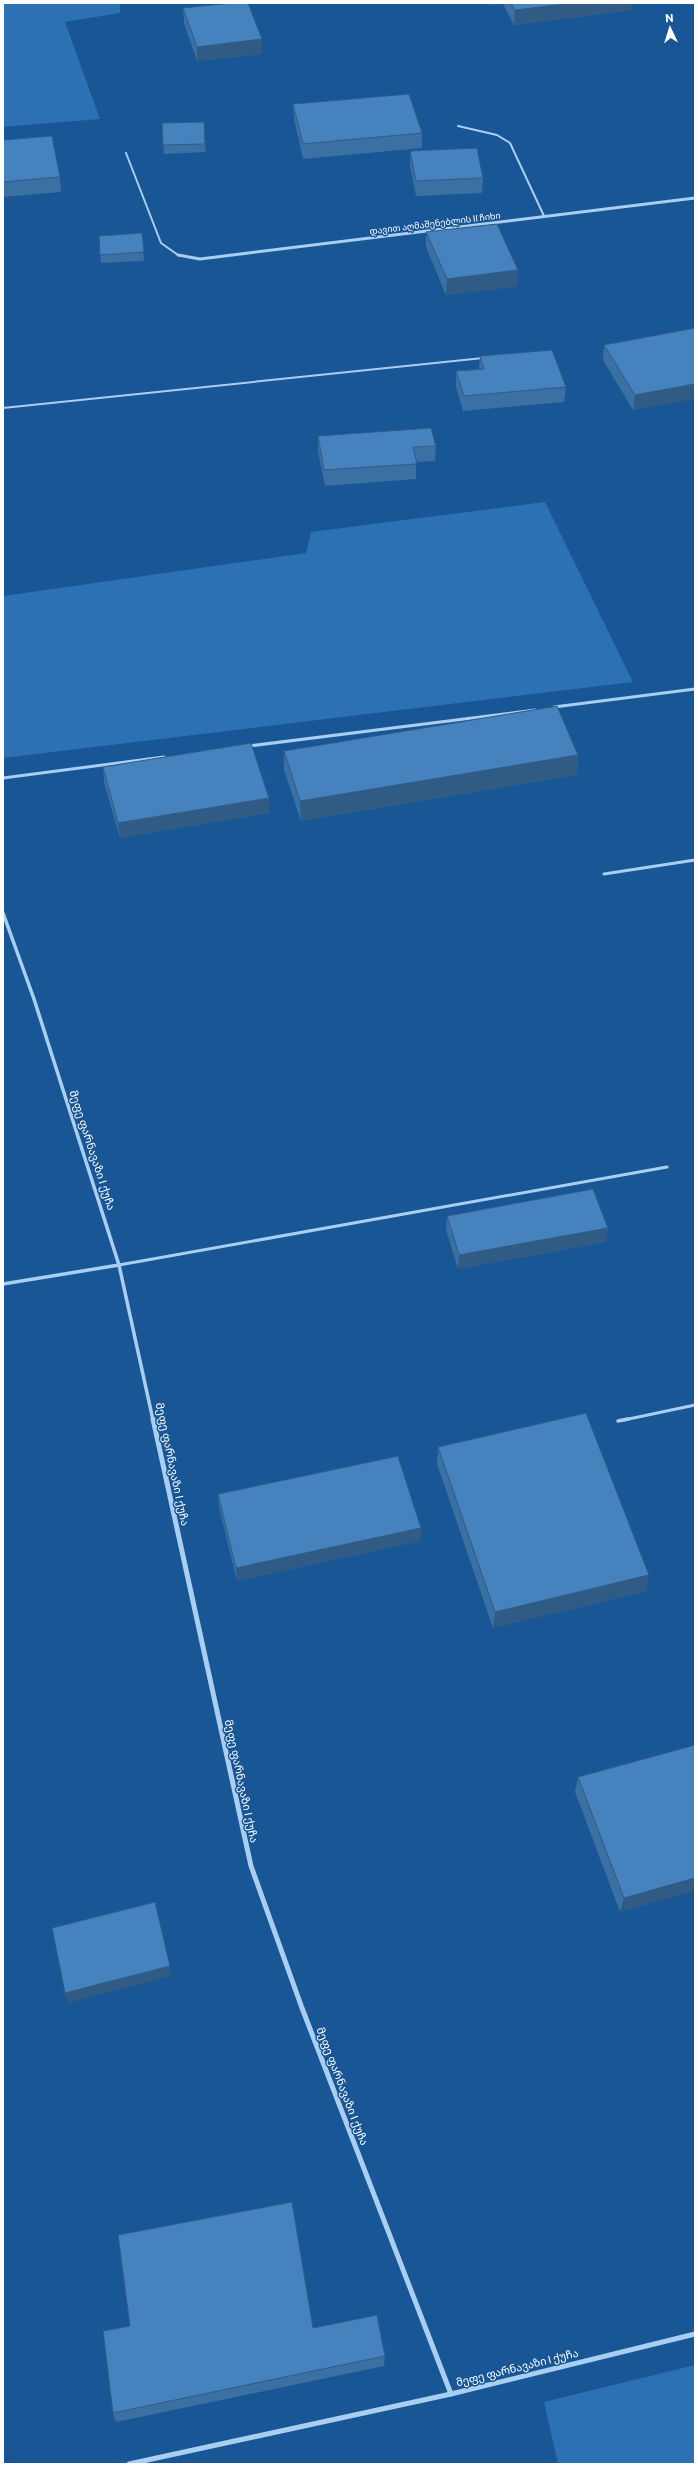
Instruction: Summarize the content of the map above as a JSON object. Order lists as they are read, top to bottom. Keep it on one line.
{"streets":{"street":["დავით აღმაშენებლის II ჩიხი","მეფე ფარნავაზი I ქუჩა"]},"north":"top"}
